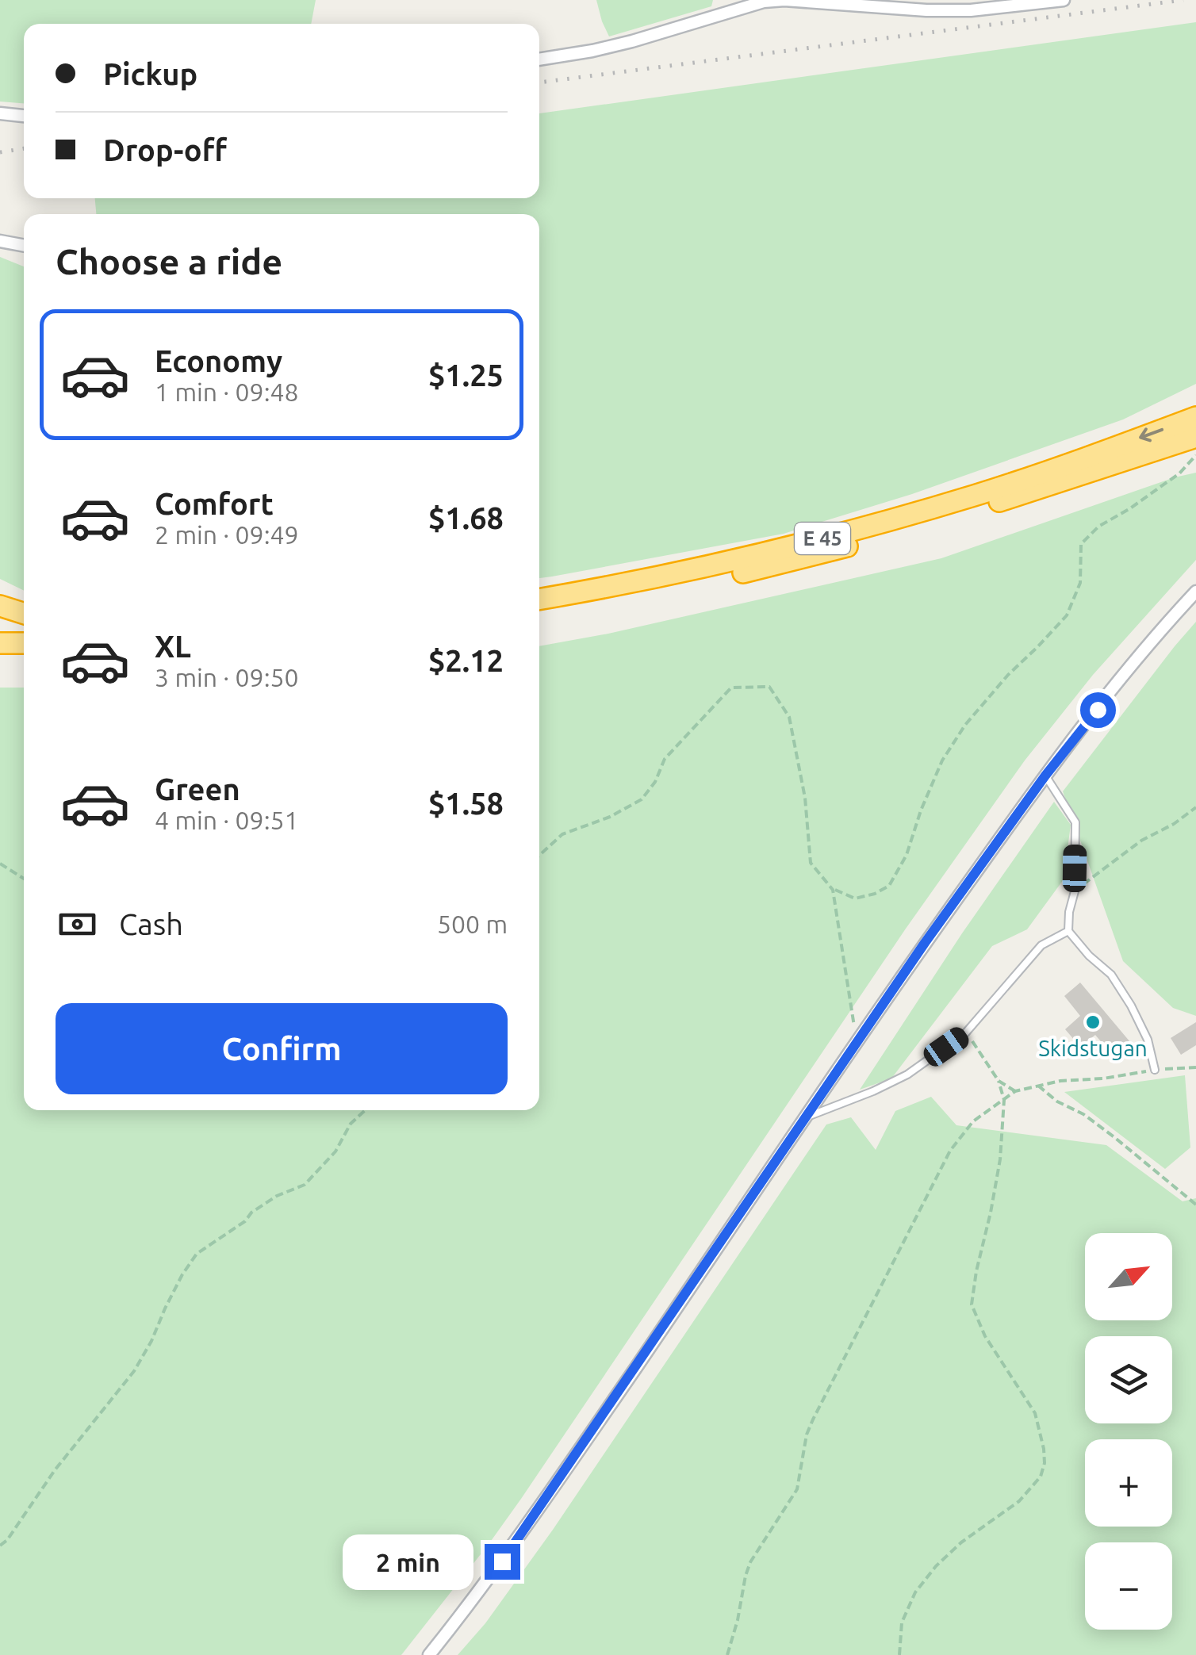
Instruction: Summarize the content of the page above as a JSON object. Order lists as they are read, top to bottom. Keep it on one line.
{"streets":{"highway":["E 45"]},"places":["Skidstugan"],"north":"top right","page":{"banner":["Pickup","Drop-off"],"heading":"Choose a ride","list":[{"name":"Economy","note":"1 min · 09:48","value":"$1.25"},{"name":"Comfort","note":"2 min · 09:49","value":"$1.68"},{"name":"XL","note":"3 min · 09:50","value":"$2.12"},{"name":"Green","note":"4 min · 09:51","value":"$1.58"}],"pay":["Cash","500 m"],"buttons":"Confirm","map_buttons":["+","−"],"bubble":"2 min"}}
